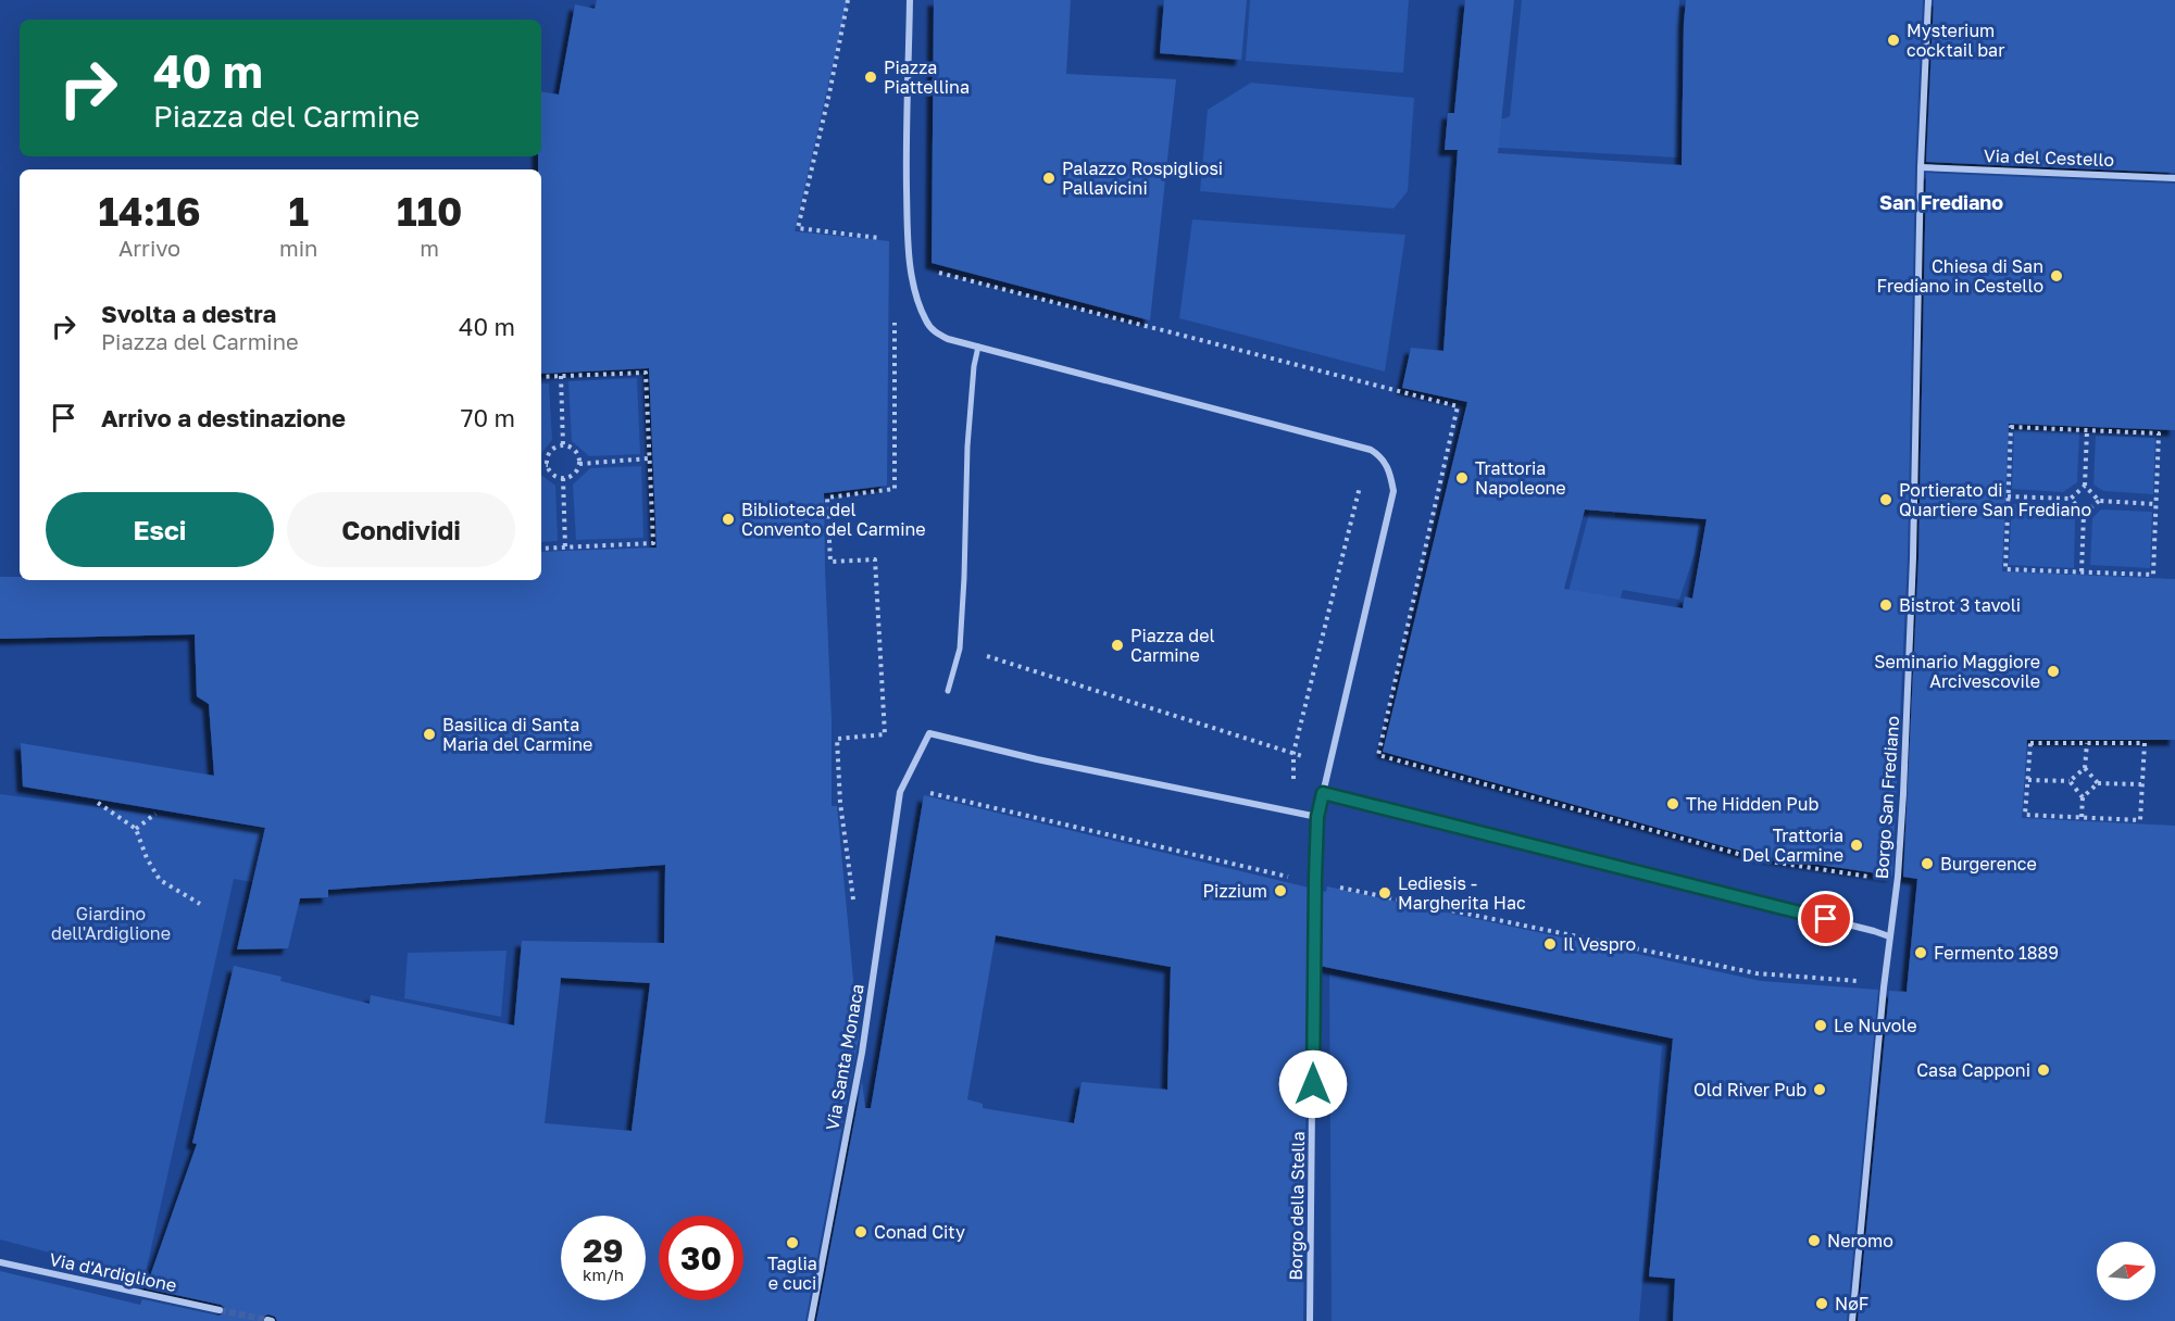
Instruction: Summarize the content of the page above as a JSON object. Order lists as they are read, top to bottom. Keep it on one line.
{"streets":{"street":["Via del Cestello","Borgo San Frediano","Via Santa Monaca","Borgo della Stella","Via d'Ardiglione"]},"crossings":[["Via del Cestello","Borgo San Frediano"],["Via Santa Monaca","Borgo della Stella"]],"districts":["San Frediano"],"parks":["Giardino dell'Ardiglione"],"places":["Mysterium cocktail bar","Piazza Piattellina","Palazzo Rospigliosi Pallavicini","Chiesa di San Frediano in Cestello","Trattoria Napoleone","Portierato di Quartiere San Frediano","Biblioteca del Convento del Carmine","Bistrot 3 tavoli","Piazza del Carmine","Seminario Maggiore Arcivescovile","Basilica di Santa Maria del Carmine","The Hidden Pub","Trattoria Del Carmine","Burgerence","Pizzium","Lediesis - Margherita Hac","Il Vespro","Fermento 1889","Le Nuvole","Casa Capponi","Old River Pub","Conad City","Neromo","Taglia e cuci","NøF"],"north":"right","page":{"turn":["40 m","Piazza del Carmine"],"eta":["14:16","Arrivo","1","min","110","m"],"list":[{"name":"Svolta a destra","note":"Piazza del Carmine","value":"40 m"},{"name":"Arrivo a destinazione","value":"70 m"}],"buttons":["Esci","Condividi"],"speed":"29 km/h","limit":"30"}}
